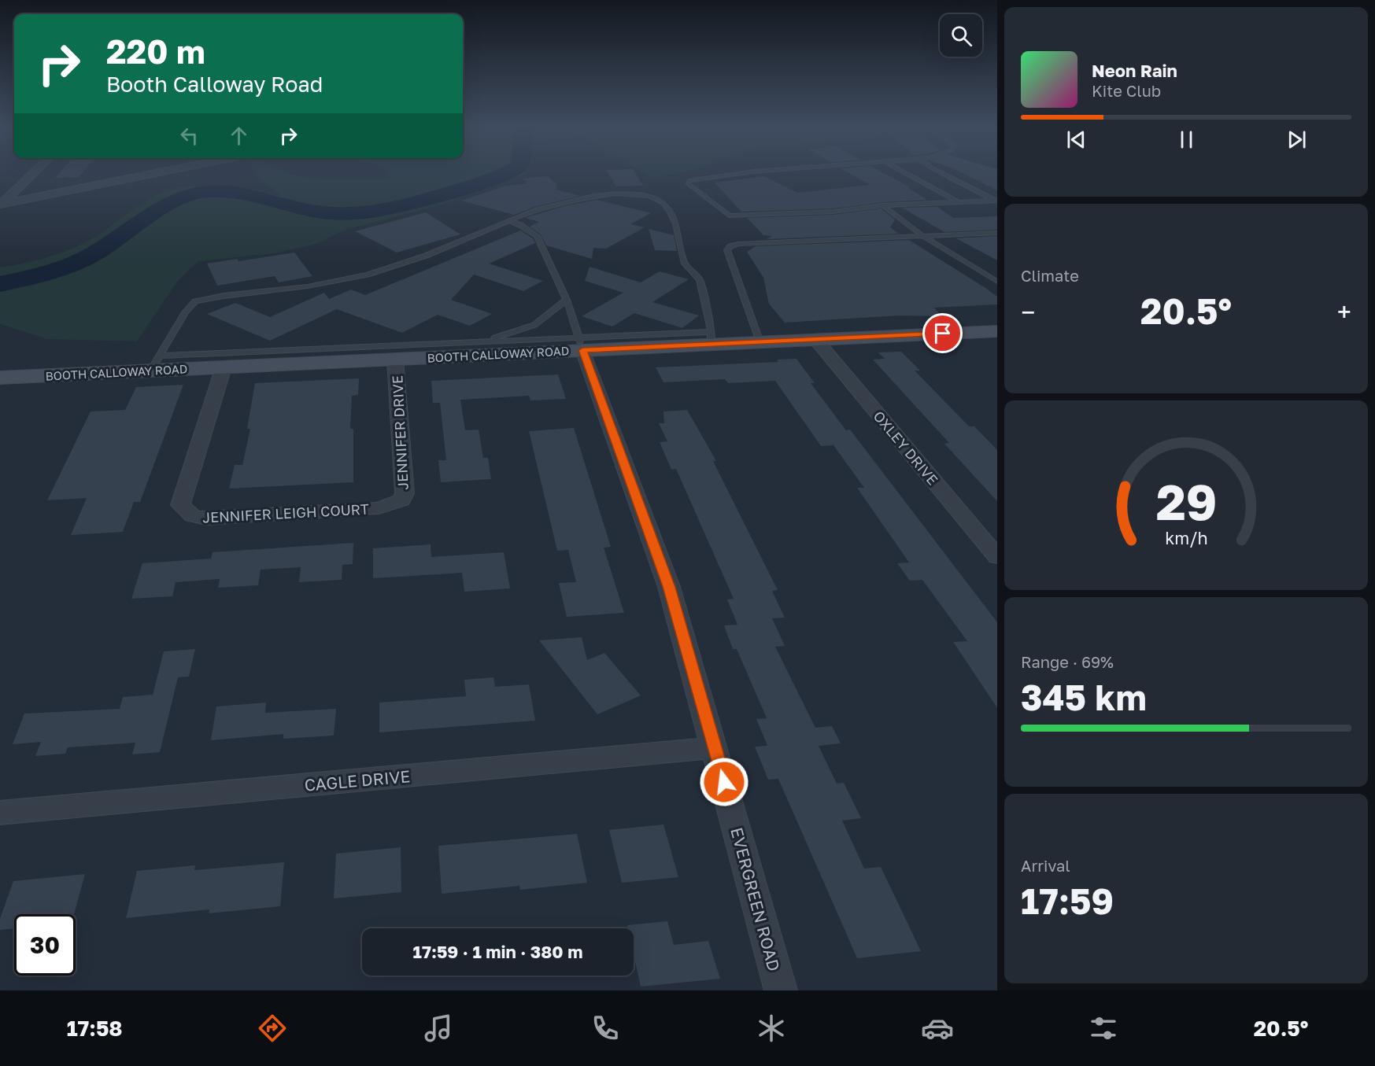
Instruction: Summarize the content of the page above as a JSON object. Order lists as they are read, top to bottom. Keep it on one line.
{"streets":{"street":["BOOTH CALLOWAY ROAD","JENNIFER DRIVE","OXLEY DRIVE","JENNIFER LEIGH COURT","CAGLE DRIVE","EVERGREEN ROAD"]},"crossings":[["BOOTH CALLOWAY ROAD","JENNIFER DRIVE"],["BOOTH CALLOWAY ROAD","OXLEY DRIVE"],["BOOTH CALLOWAY ROAD","JENNIFER LEIGH COURT"],["BOOTH CALLOWAY ROAD","EVERGREEN ROAD"],["JENNIFER DRIVE","JENNIFER LEIGH COURT"],["CAGLE DRIVE","EVERGREEN ROAD"]],"page":{"turn":["220 m","Booth Calloway Road"],"song":["Neon Rain","Kite Club"],"tile":["Climate",["Range · 69%","345 km"],["Arrival","17:59"]],"heat":["−","20.5°","+"],"limit":"30","trip":"17:59 · 1 min · 380 m","tabs":["17:58","20.5°"],"gauge":["29","km/h"]}}
